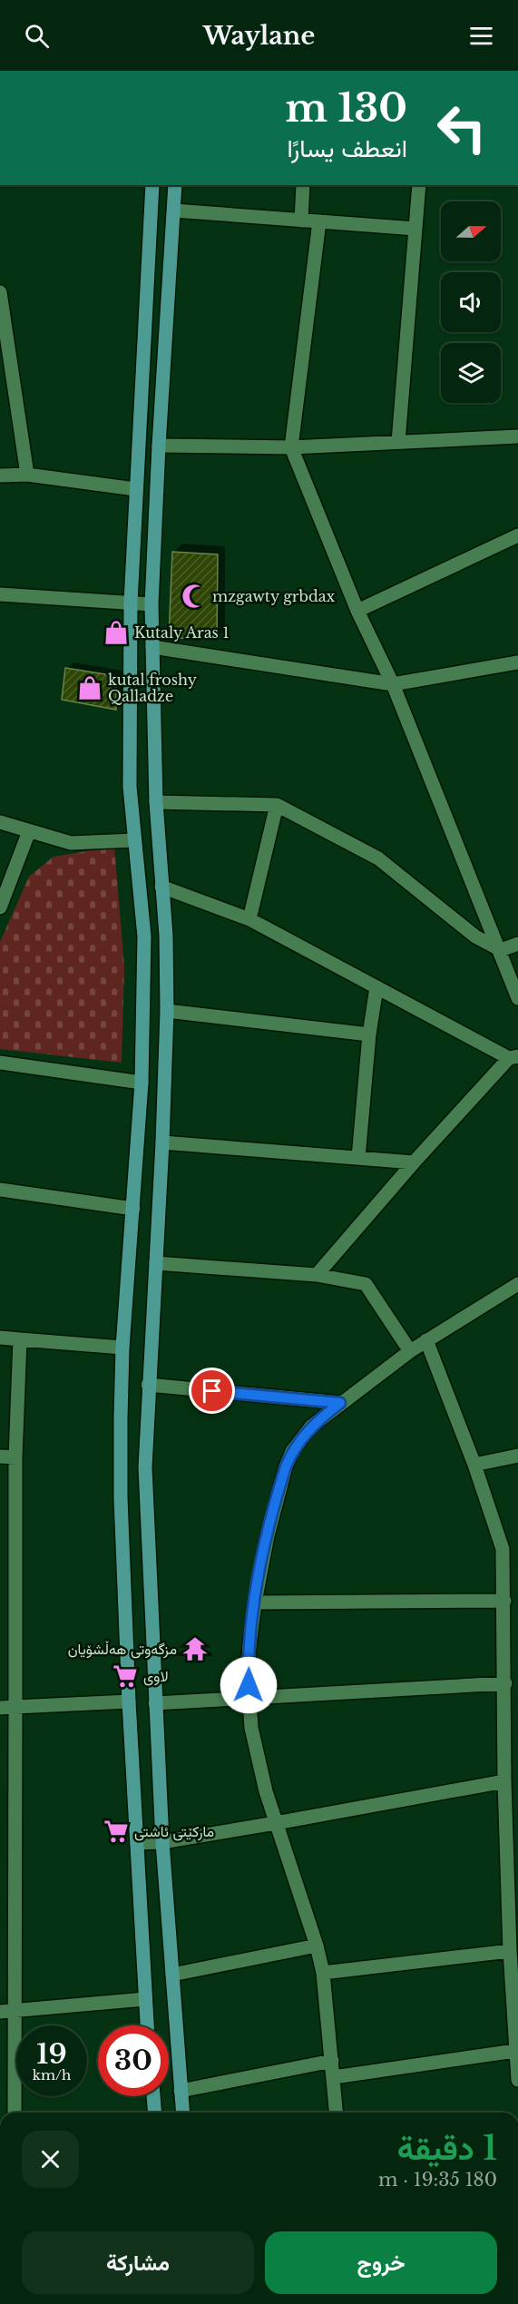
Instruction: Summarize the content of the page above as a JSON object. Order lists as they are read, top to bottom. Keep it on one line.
{"places":{"mosque":["mzgawty grbdax"],"shop":["Kutaly Aras 1","kutal froshy Qalladze"],"temple":["مزگەوتی ھەڵشۆیان"],"supermarket":["لاوی","مارکێتی ئاشتی"]},"north":"right","page":{"header":"Waylane","turn":["130 m","انعطف يسارًا"],"speed":"19 km/h","limit":"30","heading":["1 دقيقة","180 m · 19:35"],"buttons":["خروج","مشاركة"]}}
